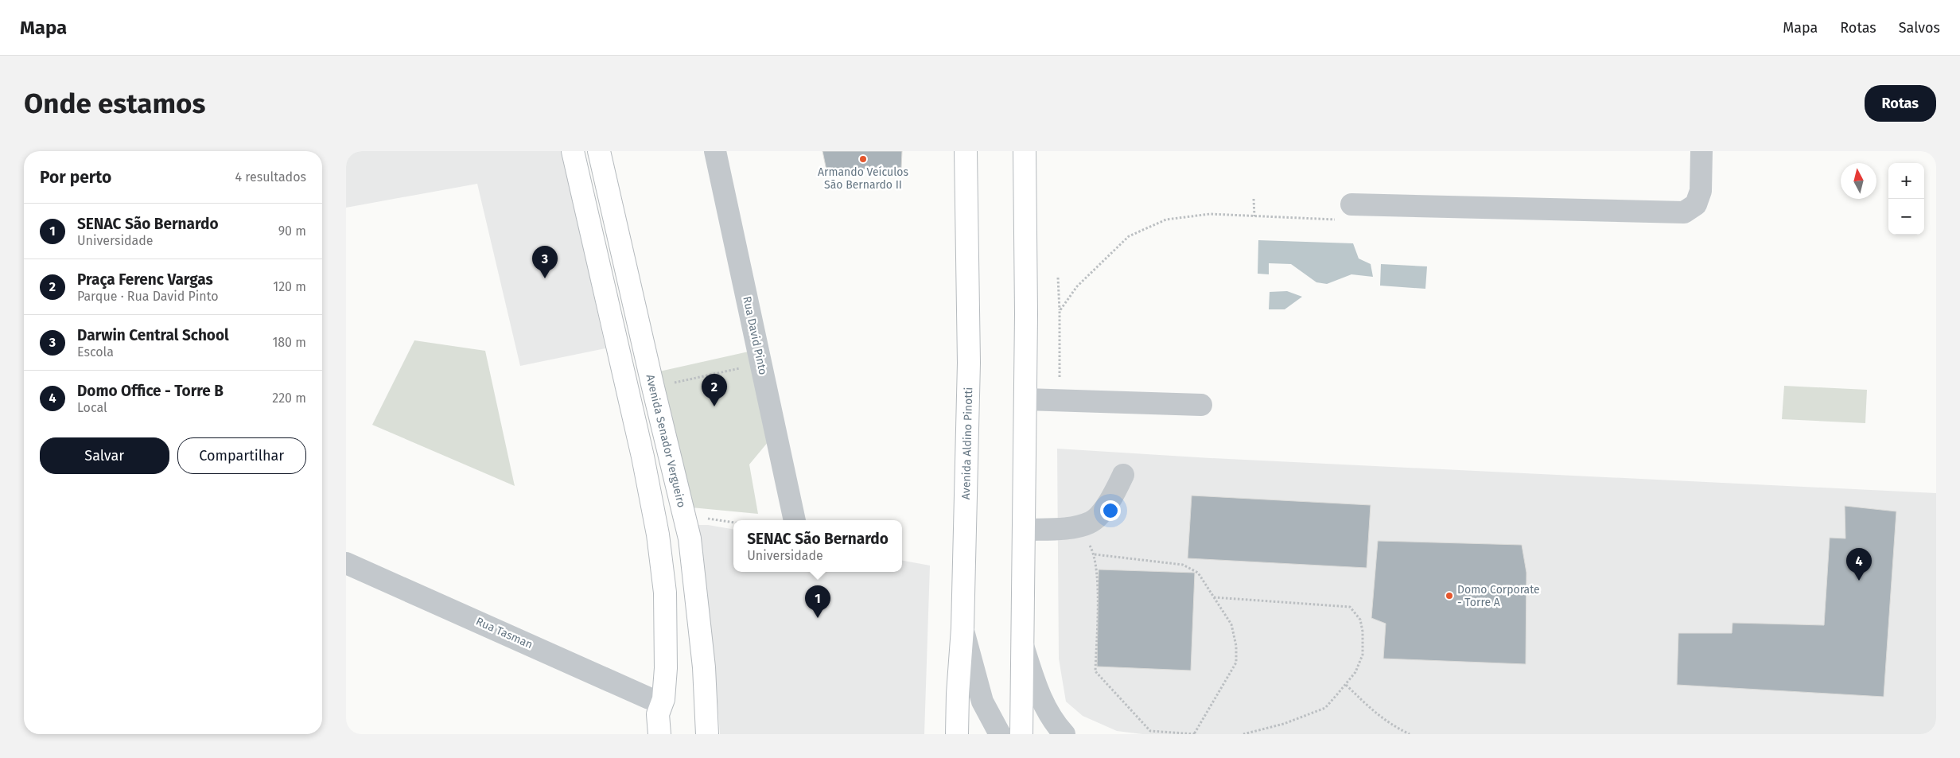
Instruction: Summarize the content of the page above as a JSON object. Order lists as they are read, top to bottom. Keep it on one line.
{"streets":{"main road":["Avenida Senador Vergueiro","Avenida Aldino Pinotti"],"street":["Rua David Pinto","Rua Tasman"]},"places":["Armando Veículos São Bernardo II","Domo Corporate - Torre A"],"north":"top","page":{"header":"Mapa","nav":["Mapa","Rotas","Salvos"],"buttons":["Rotas",["Salvar","Compartilhar"]],"title":"Onde estamos","heading":["Por perto","4 resultados"],"map_buttons":["+","−"],"list":[{"mark":"1","name":"SENAC São Bernardo","note":"Universidade","value":"90 m"},{"mark":"2","name":"Praça Ferenc Vargas","note":"Parque · Rua David Pinto","value":"120 m"},{"mark":"3","name":"Darwin Central School","note":"Escola","value":"180 m"},{"mark":"4","name":"Domo Office - Torre B","note":"Local","value":"220 m"}],"pins":["3","2","4","1"],"popup":["SENAC São Bernardo","Universidade"]}}
